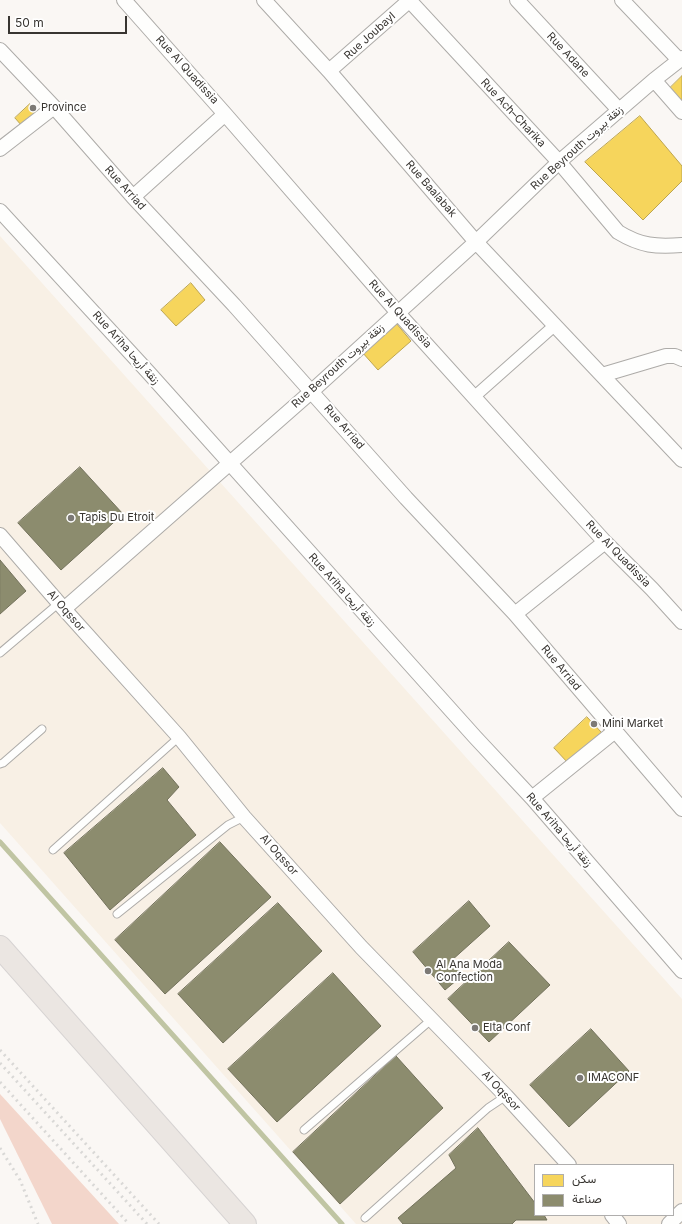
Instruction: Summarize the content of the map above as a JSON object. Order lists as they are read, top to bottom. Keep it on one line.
{"streets":{"street":["Rue Joubayl","Rue Adane","Rue Al Quadissia","Rue Ach–Charika","Rue Beyrouth زنقة بيروت","Rue Arriad","Rue Baalabak","Rue Ariha زنقة أريحا","Al Oqssor"]},"crossings":[["Rue Joubayl","Rue Ach–Charika"],["Rue Joubayl","Rue Baalabak"],["Rue Adane","Rue Beyrouth زنقة بيروت"],["Rue Al Quadissia","Rue Beyrouth زنقة بيروت"],["Rue Ach–Charika","Rue Beyrouth زنقة بيروت"],["Rue Beyrouth زنقة بيروت","Rue Arriad"],["Rue Beyrouth زنقة بيروت","Rue Baalabak"],["Rue Beyrouth زنقة بيروت","Rue Ariha زنقة أريحا"],["Rue Beyrouth زنقة بيروت","Al Oqssor"]],"places":["Province","Tapis Du Etroit","Mini Market","Al Ana Moda Confection","Elta Conf","IMACONF"],"legend":["سكن","صناعة"],"scale_bar":"50 m"}
